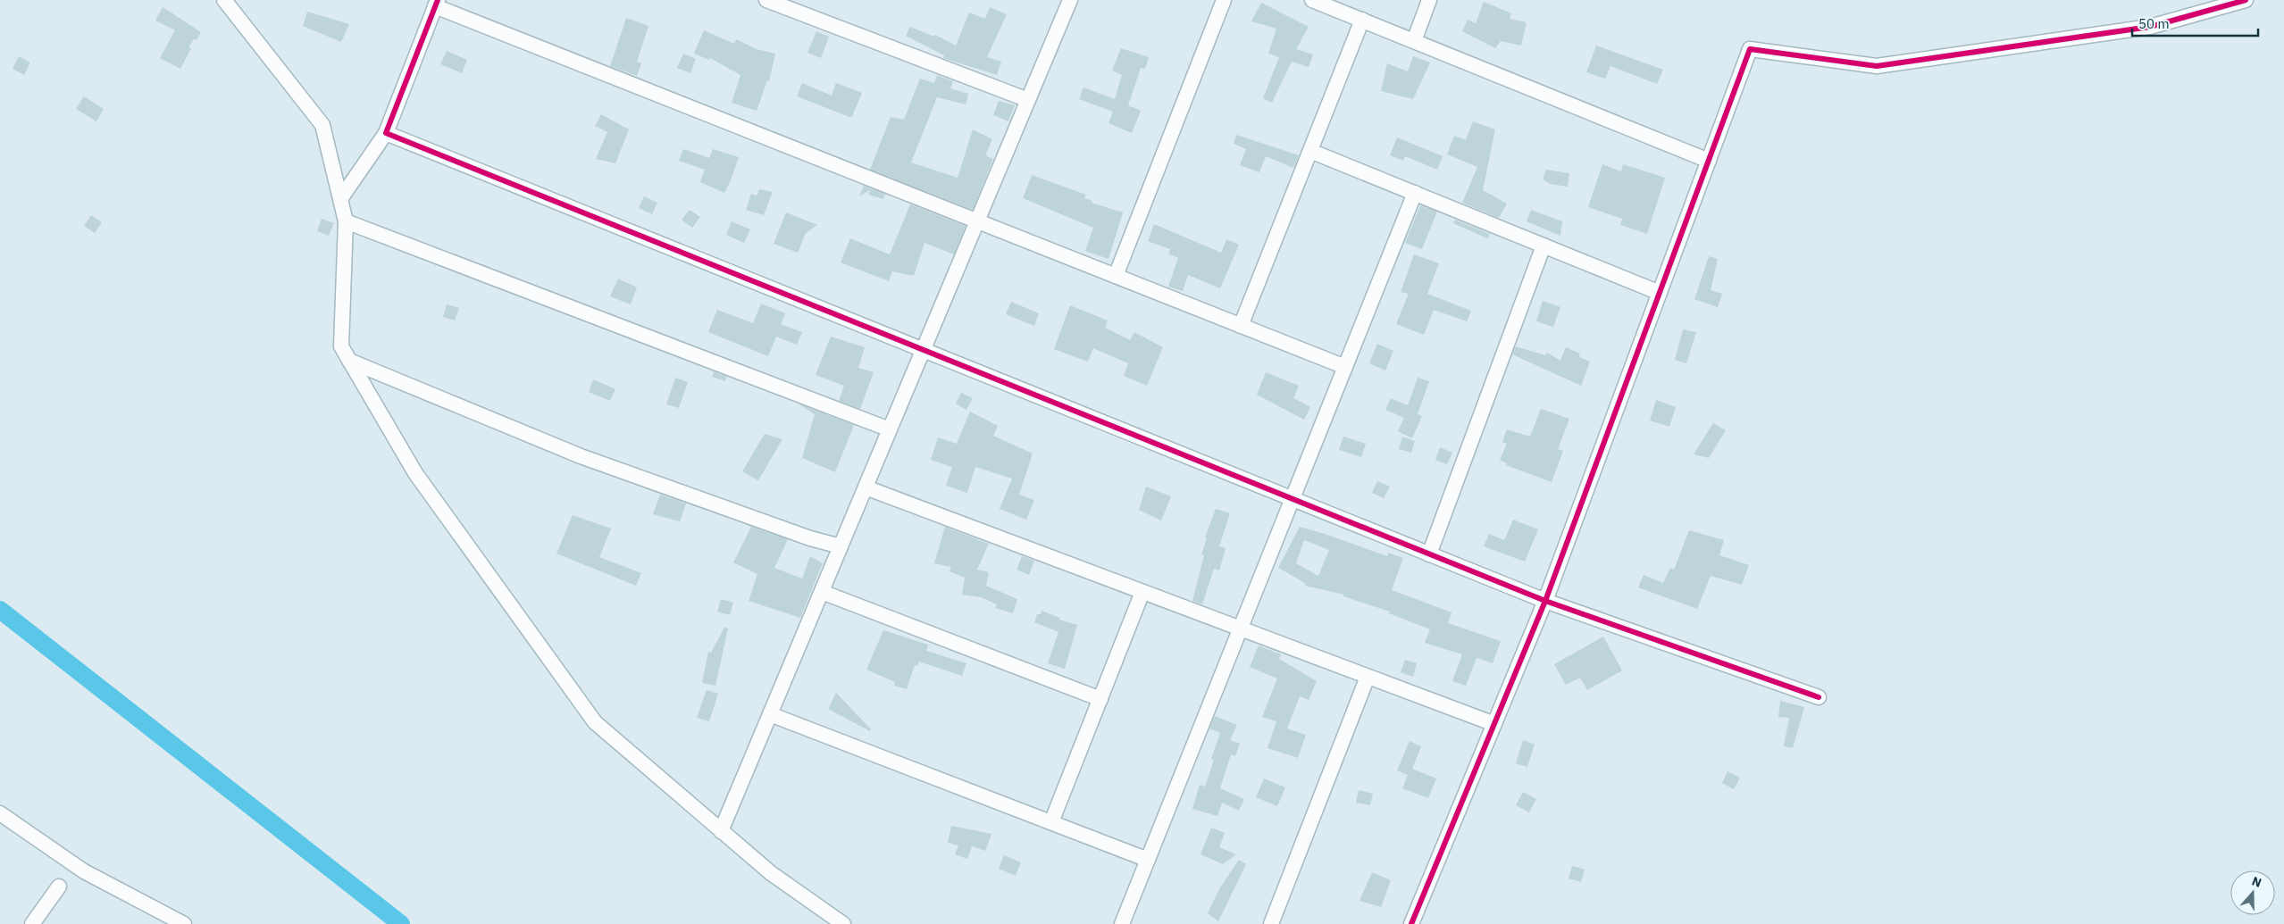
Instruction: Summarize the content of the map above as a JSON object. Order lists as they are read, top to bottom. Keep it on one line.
{"scale_bar":"50 m","north":"top"}
